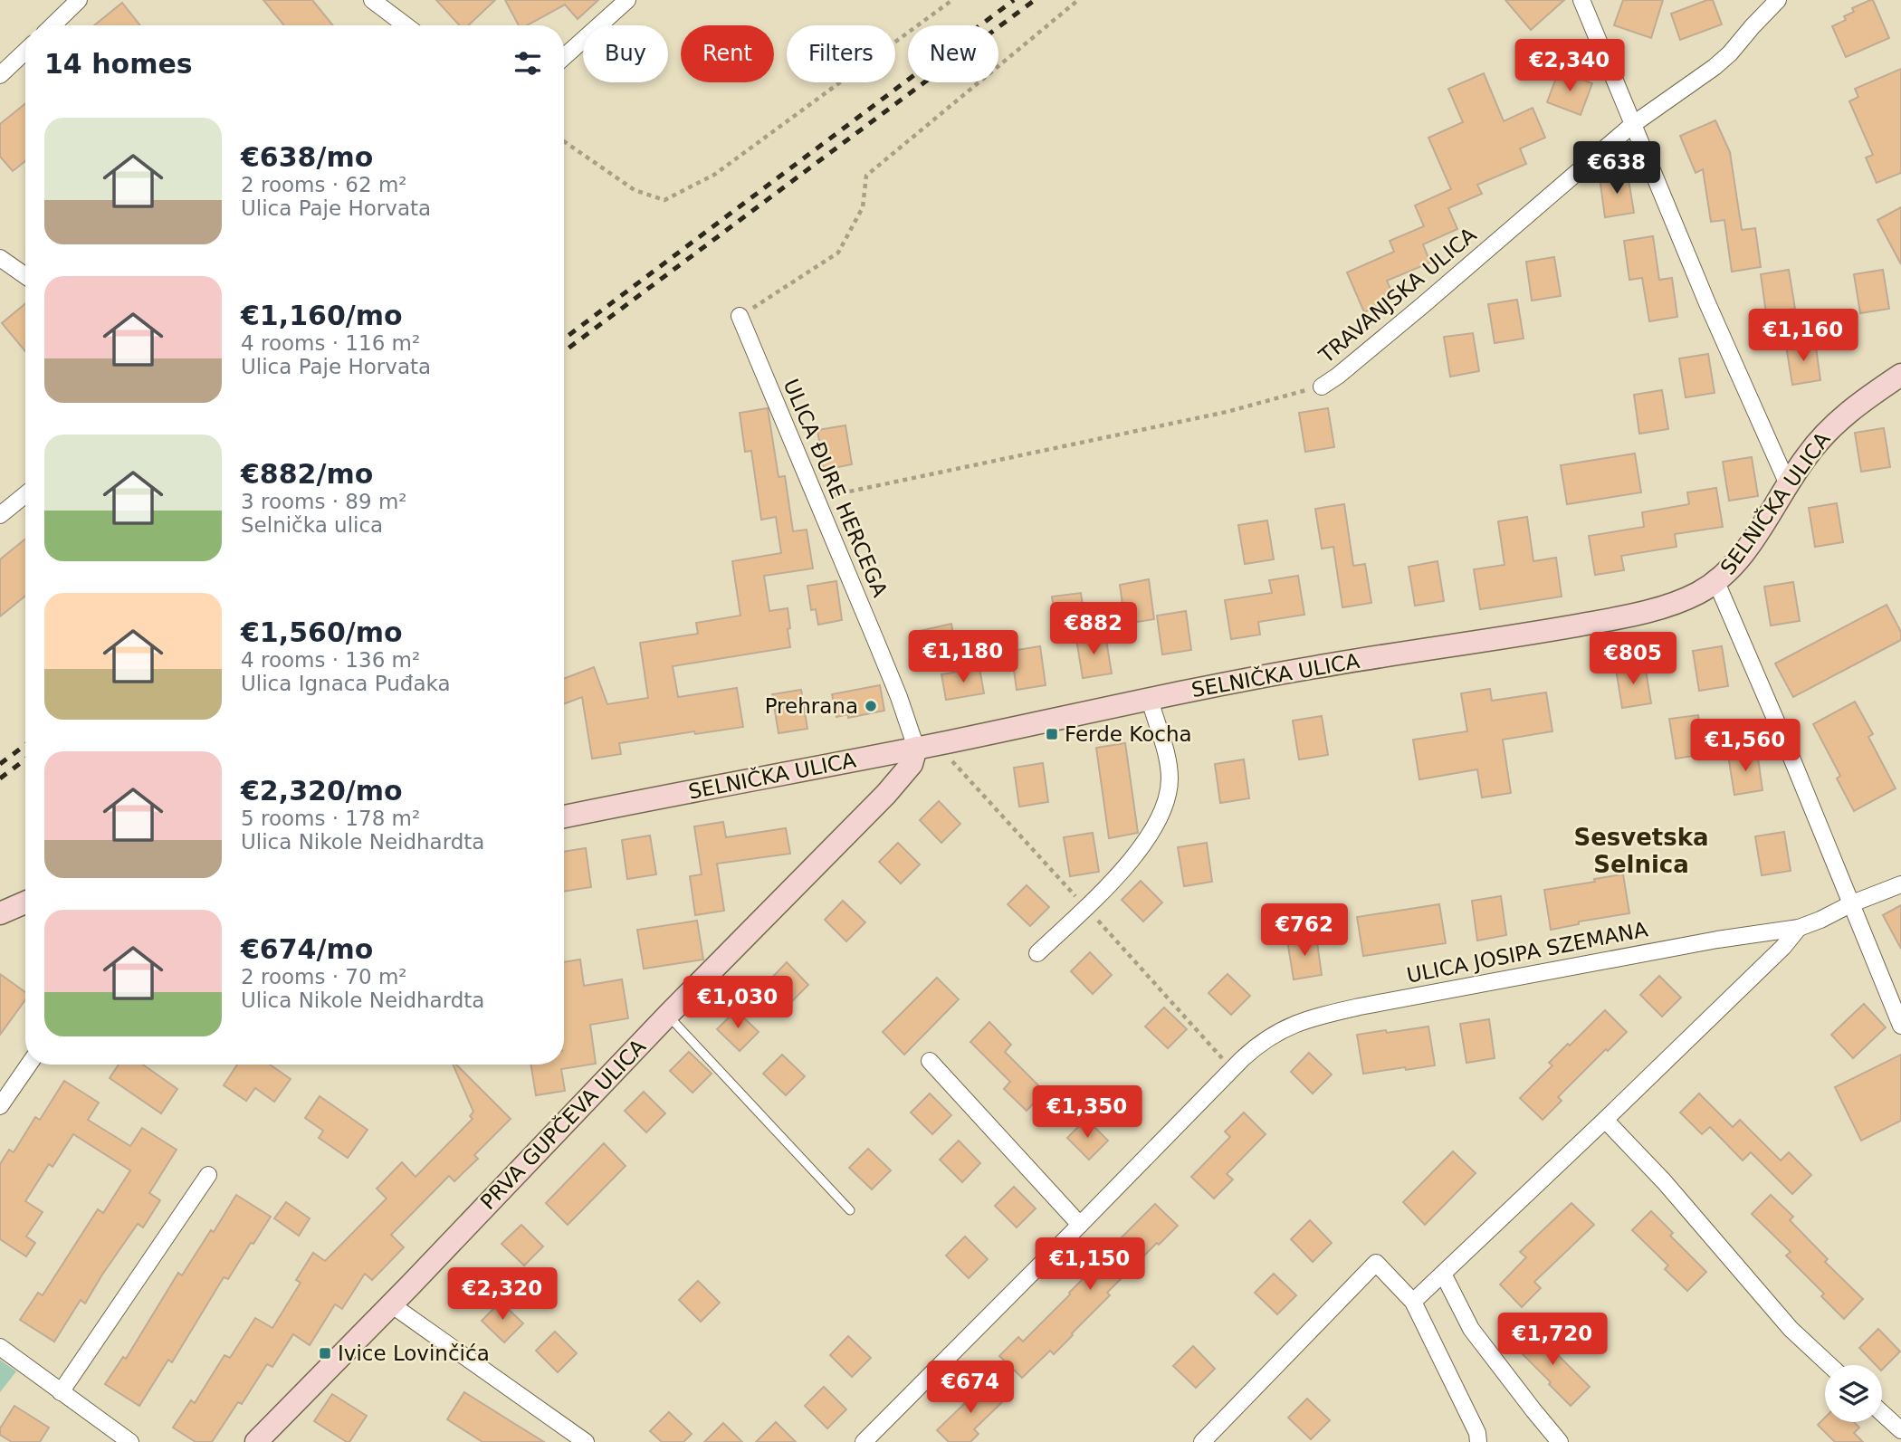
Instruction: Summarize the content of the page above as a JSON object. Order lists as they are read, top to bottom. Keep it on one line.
{"streets":{"street":["TRAVANJSKA ULICA","ULICA ĐURE HERCEGA","SELNIČKA ULICA","ULICA JOSIPA SZEMANA","PRVA GUPČEVA ULICA"]},"crossings":[["TRAVANJSKA ULICA","ULICA ĐURE HERCEGA"],["ULICA ĐURE HERCEGA","SELNIČKA ULICA"],["ULICA ĐURE HERCEGA","PRVA GUPČEVA ULICA"],["SELNIČKA ULICA","PRVA GUPČEVA ULICA"]],"districts":["Sesvetska Selnica"],"places":{"other":["Prehrana"],"transit":["Ferde Kocha","Ivice Lovinčića"]},"page":{"chip":["Buy","Rent","Filters","New"],"heading":"14 homes","price":["€2,340","€638","€1,160","€882","€1,180","€805","€1,560","€762","€1,030","€1,350","€1,150","€2,320","€1,720","€674"],"list":[{"name":"€638/mo","note":"2 rooms · 62 m² · Ulica Paje Horvata"},{"name":"€1,160/mo","note":"4 rooms · 116 m² · Ulica Paje Horvata"},{"name":"€882/mo","note":"3 rooms · 89 m² · Selnička ulica"},{"name":"€1,560/mo","note":"4 rooms · 136 m² · Ulica Ignaca Puđaka"},{"name":"€2,320/mo","note":"5 rooms · 178 m² · Ulica Nikole Neidhardta"},{"name":"€674/mo","note":"2 rooms · 70 m² · Ulica Nikole Neidhardta"}]}}
